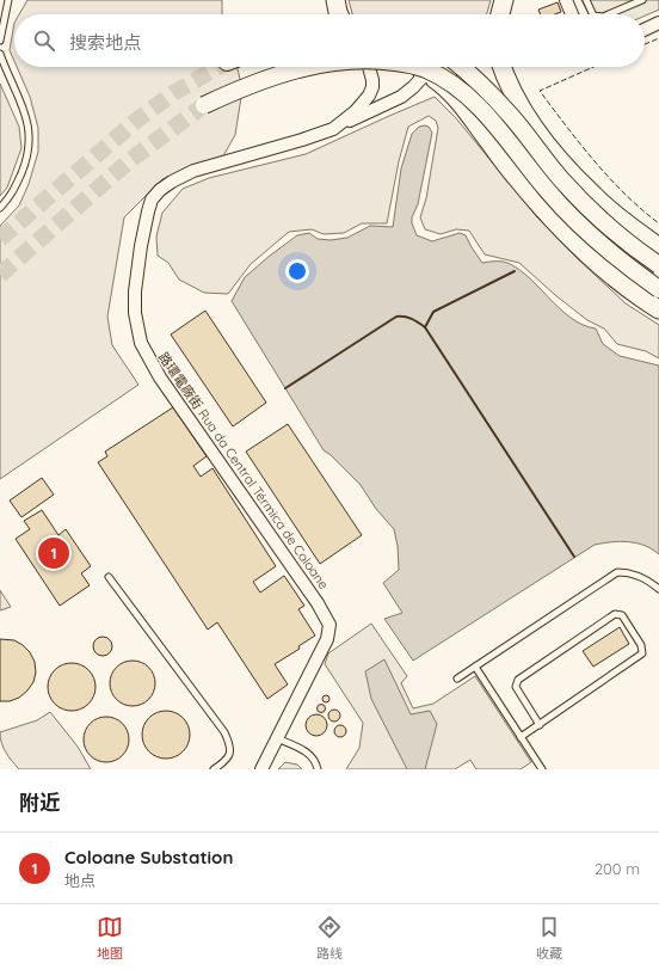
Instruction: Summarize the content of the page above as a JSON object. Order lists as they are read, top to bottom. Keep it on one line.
{"streets":{"street":["路環電廠街 Rua da Central Térmica de Coloane"]},"page":{"search":"搜索地点","pins":"1","heading":"附近","list":[{"mark":"1","name":"Coloane Substation","note":"地点","value":"200 m"}],"nav":["地图","路线","收藏"]}}
